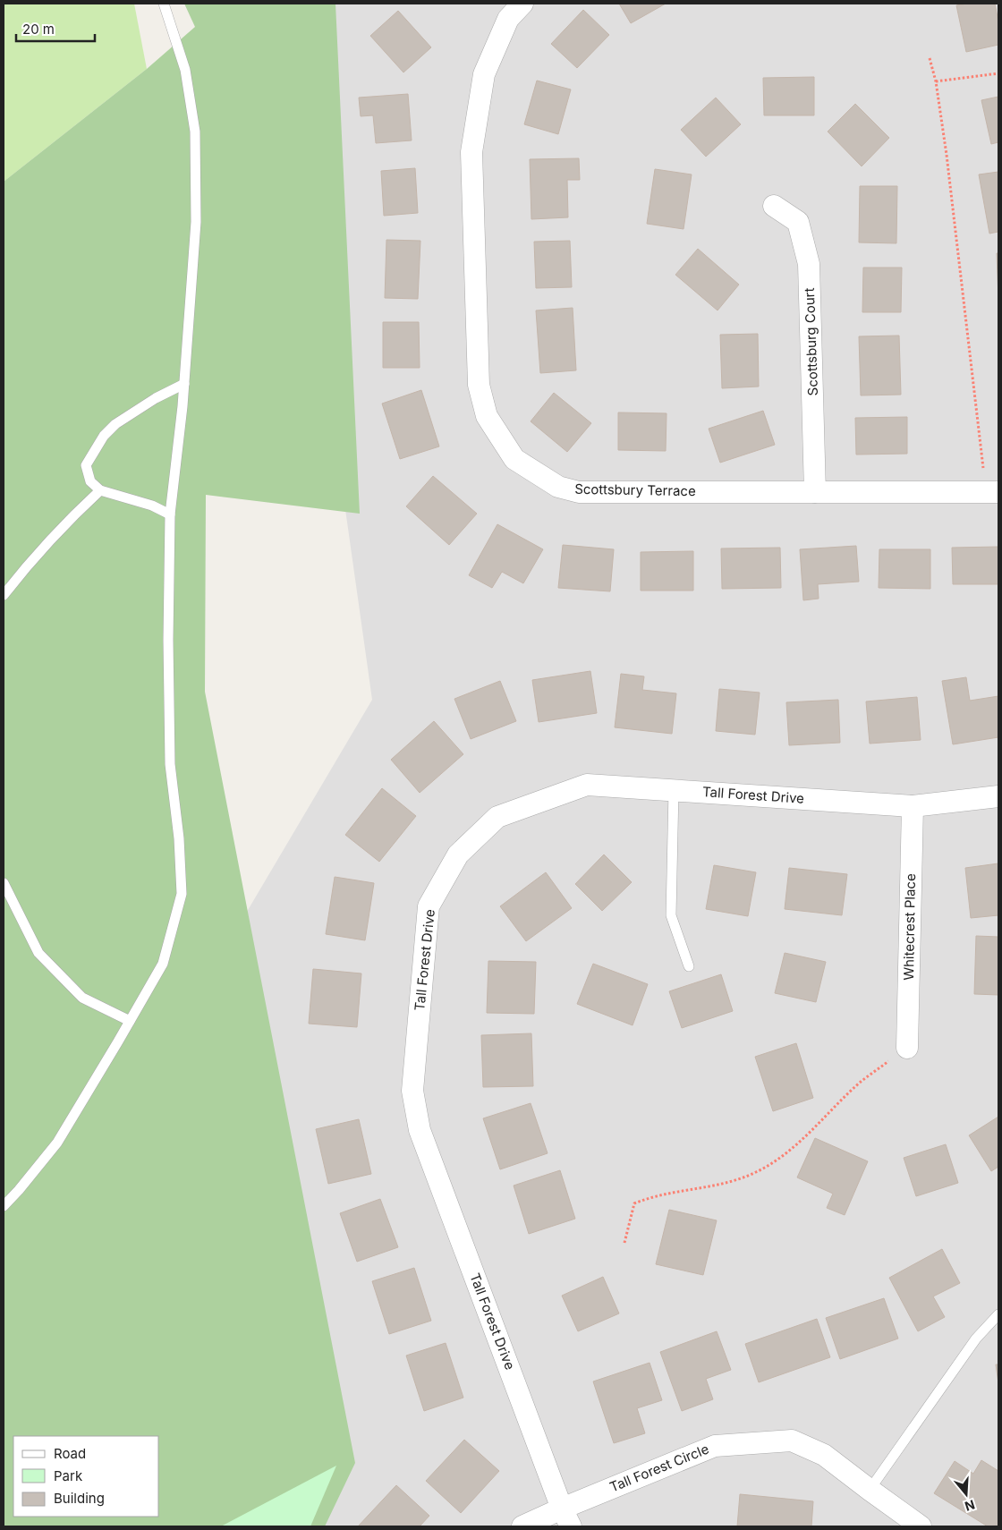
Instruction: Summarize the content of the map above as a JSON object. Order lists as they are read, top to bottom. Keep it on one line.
{"streets":{"street":["Scottsburg Court","Scottsbury Terrace","Tall Forest Drive","Whitecrest Place","Tall Forest Circle"]},"crossings":[["Scottsburg Court","Scottsbury Terrace"],["Tall Forest Drive","Whitecrest Place"],["Tall Forest Drive","Tall Forest Circle"]],"legend":["Road","Park","Building"],"scale_bar":"20 m","north":"bottom"}
